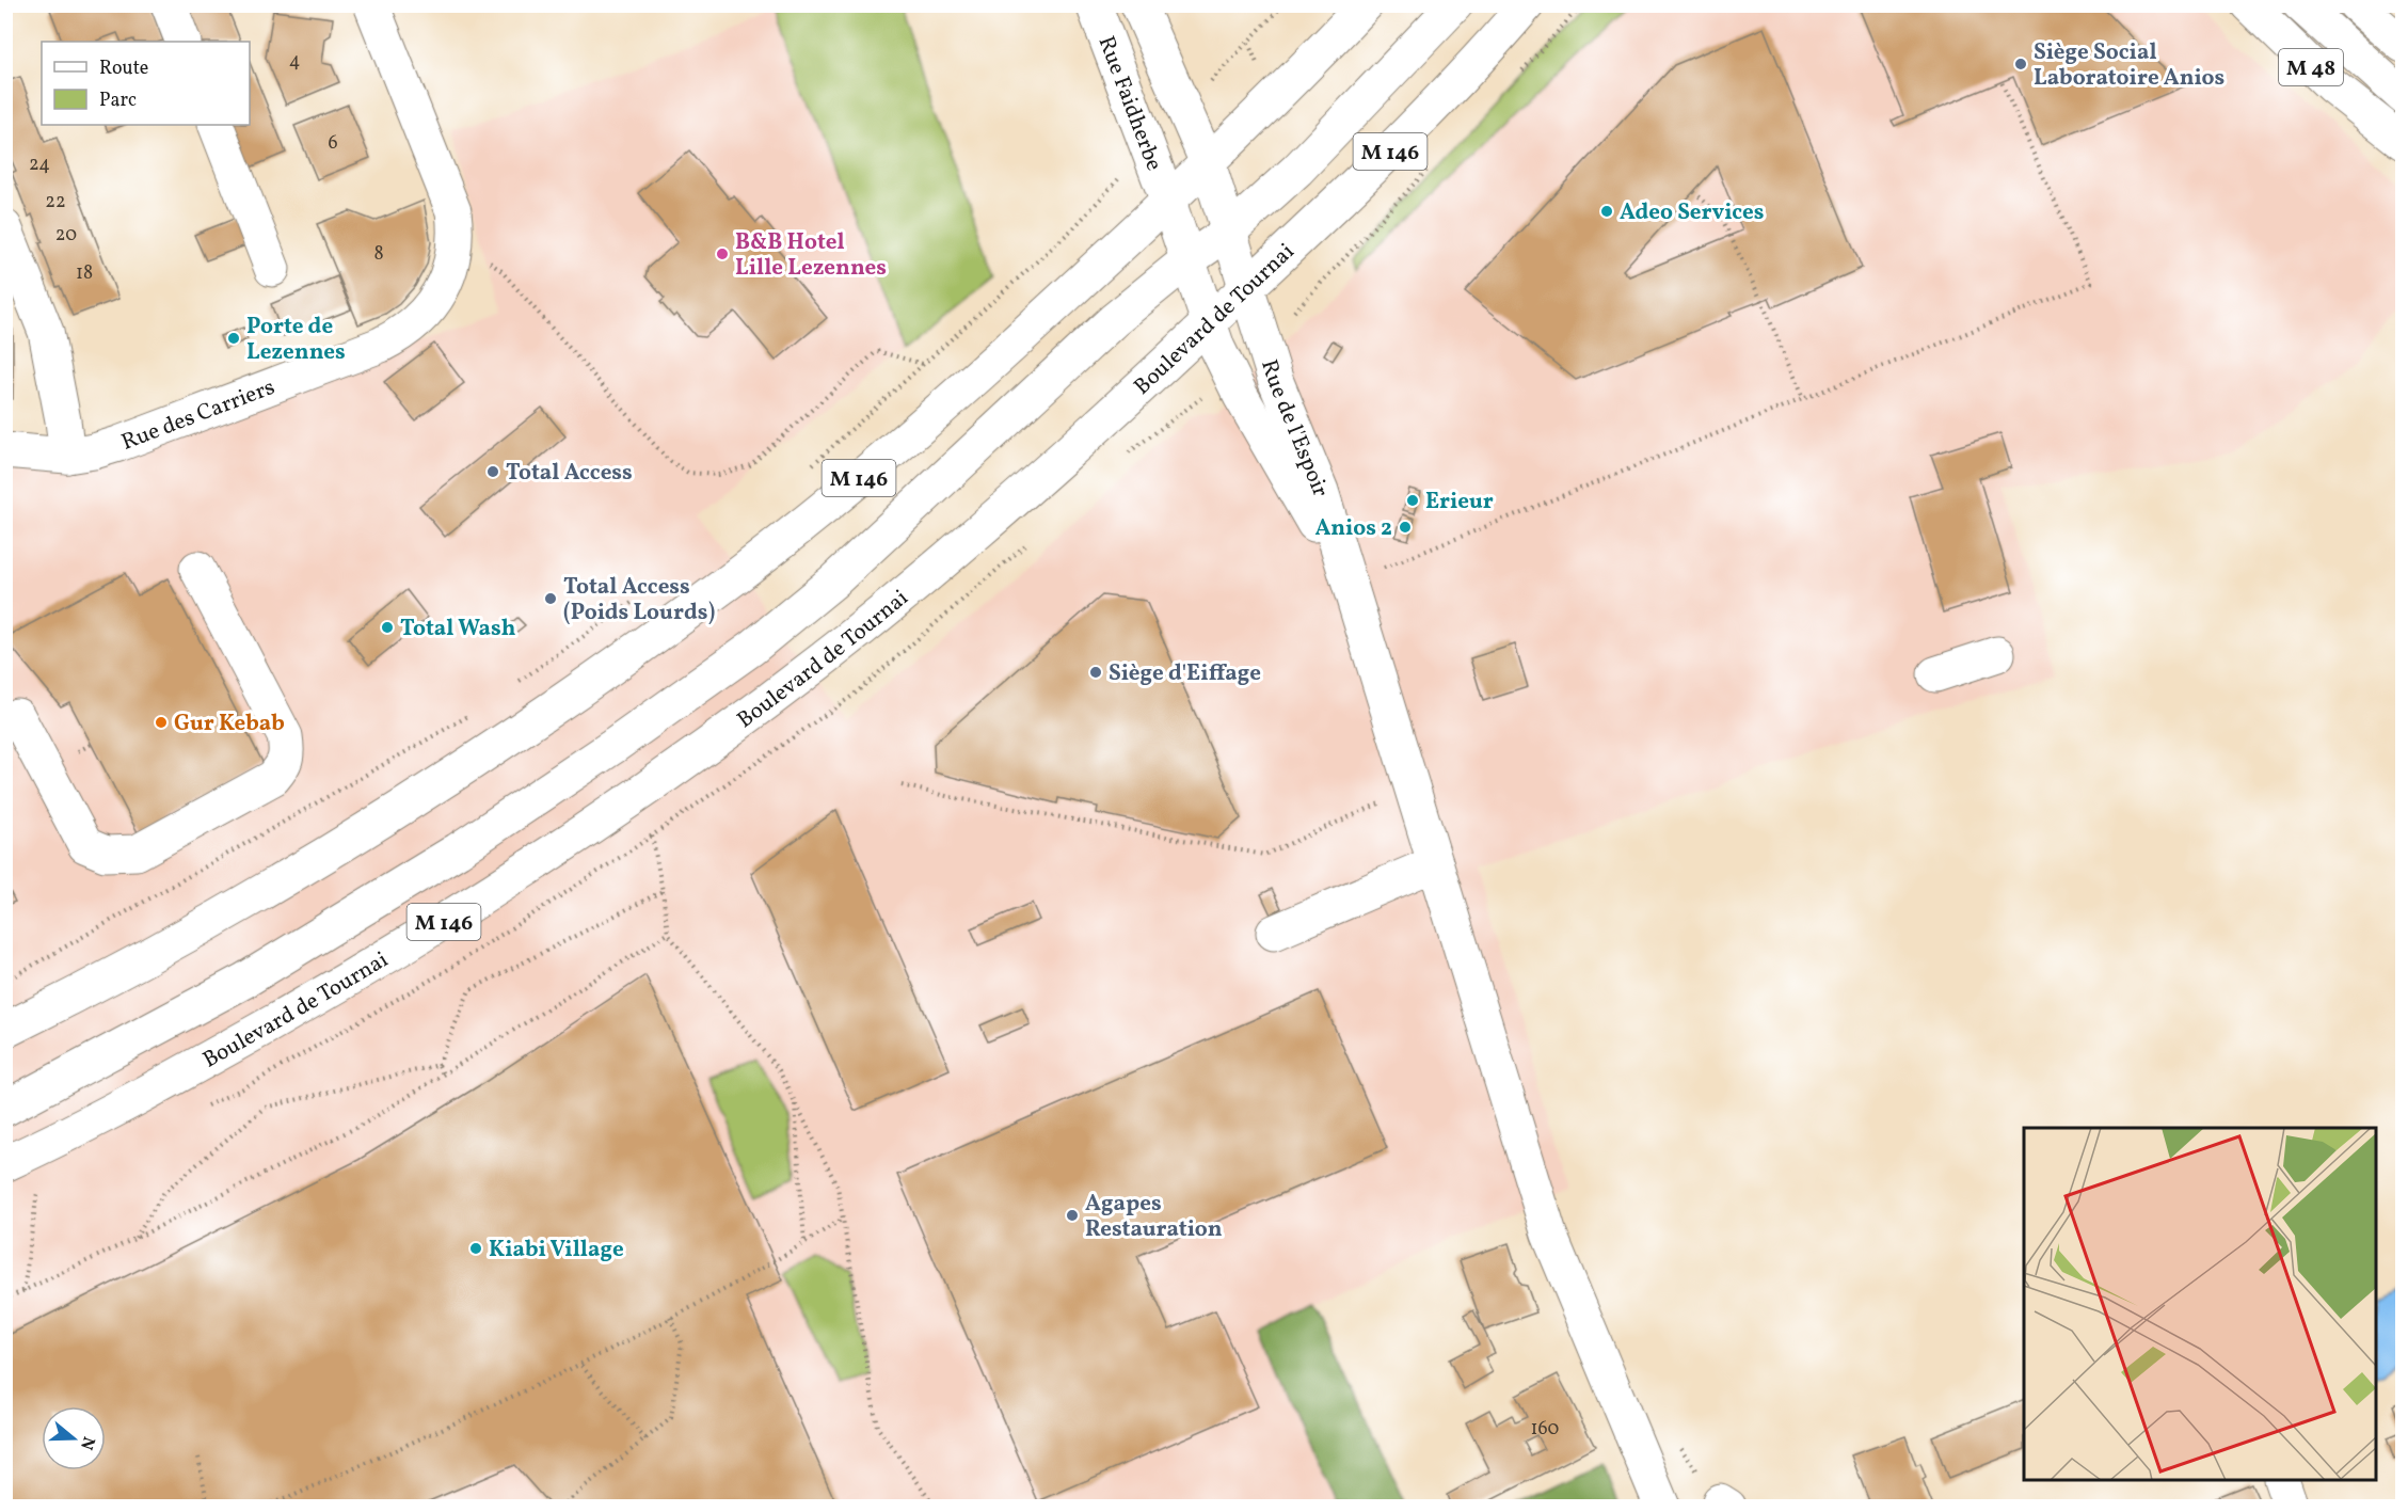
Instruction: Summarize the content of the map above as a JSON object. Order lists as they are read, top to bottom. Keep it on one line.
{"streets":{"main road":["M 48","Rue Faidherbe","M 146","Boulevard de Tournai","Rue des Carriers","Rue de l'Espoir"]},"crossings":[["Rue Faidherbe","M 146"],["Rue Faidherbe","Rue de l'Espoir"],["Boulevard de Tournai","Rue de l'Espoir"]],"places":["Siège Social Laboratoire Anios","Adeo Services","B&B Hotel Lille Lezennes","Porte de Lezennes","Total Access","Erieur","Anios 2","Total Access (Poids Lourds)","Total Wash","Siège d'Eiffage","Gur Kebab","Agapes Restauration","Kiabi Village"],"house_numbers":["4","6","24","22","20","8","18","160"],"legend":["Route","Parc"],"north":"right"}
